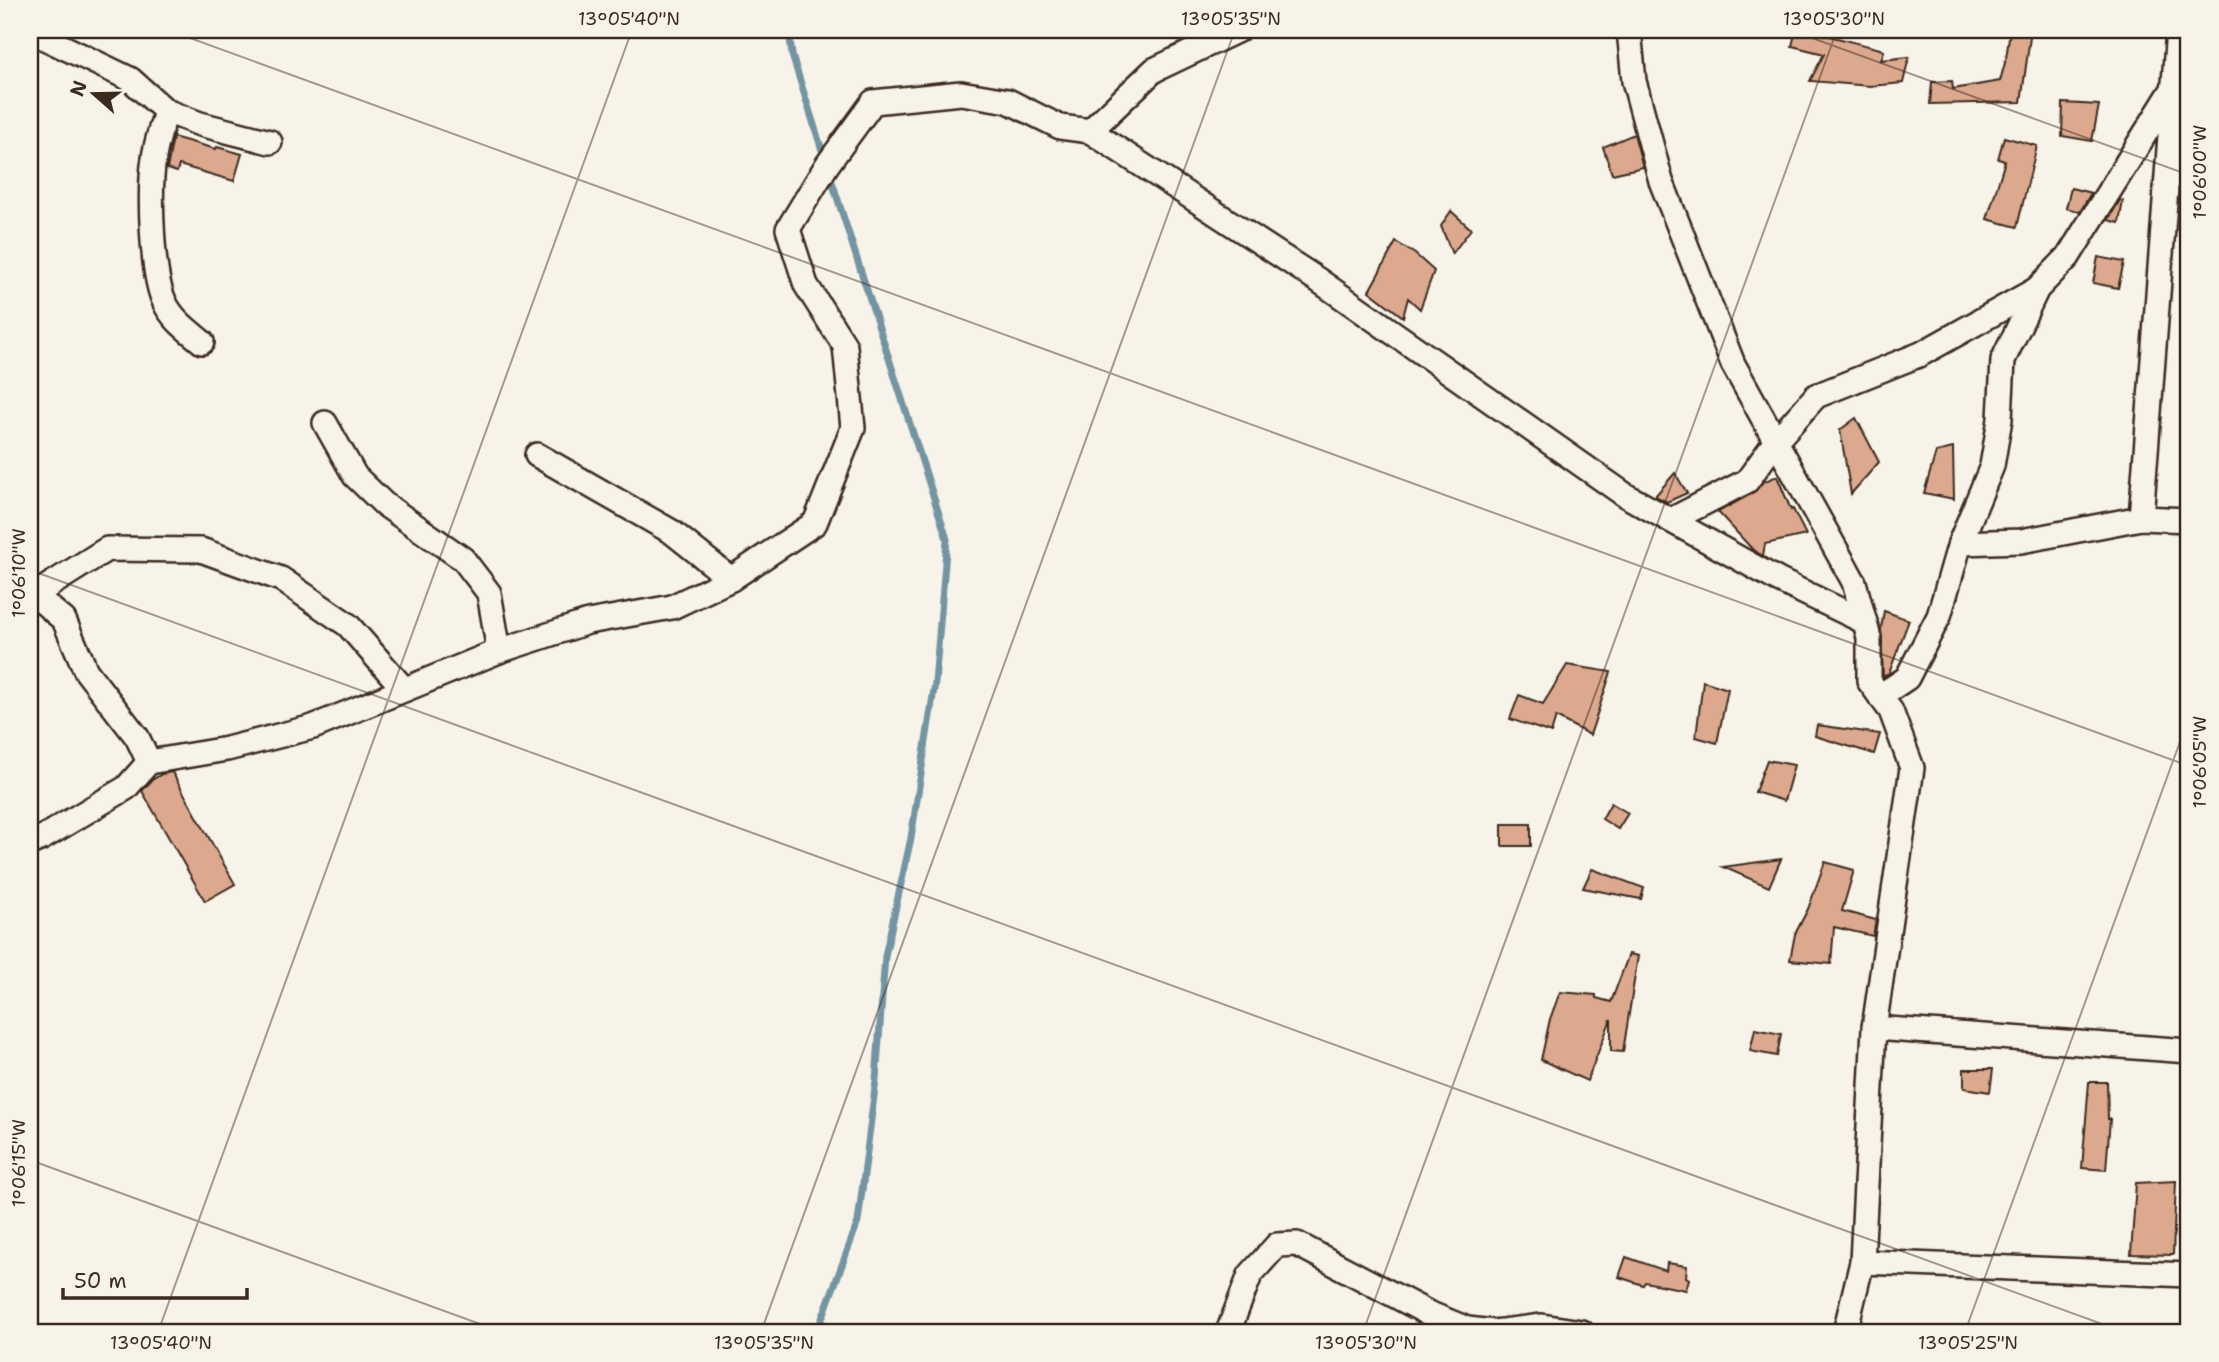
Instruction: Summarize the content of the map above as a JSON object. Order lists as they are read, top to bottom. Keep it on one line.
{"scale_bar":"50 m","north":"left","coordinates":["13°05'40\"N","13°05'35\"N","13°05'30\"N","1°06'00\"W","1°06'10\"W","1°06'05\"W","1°06'15\"W","13°05'25\"N"]}
